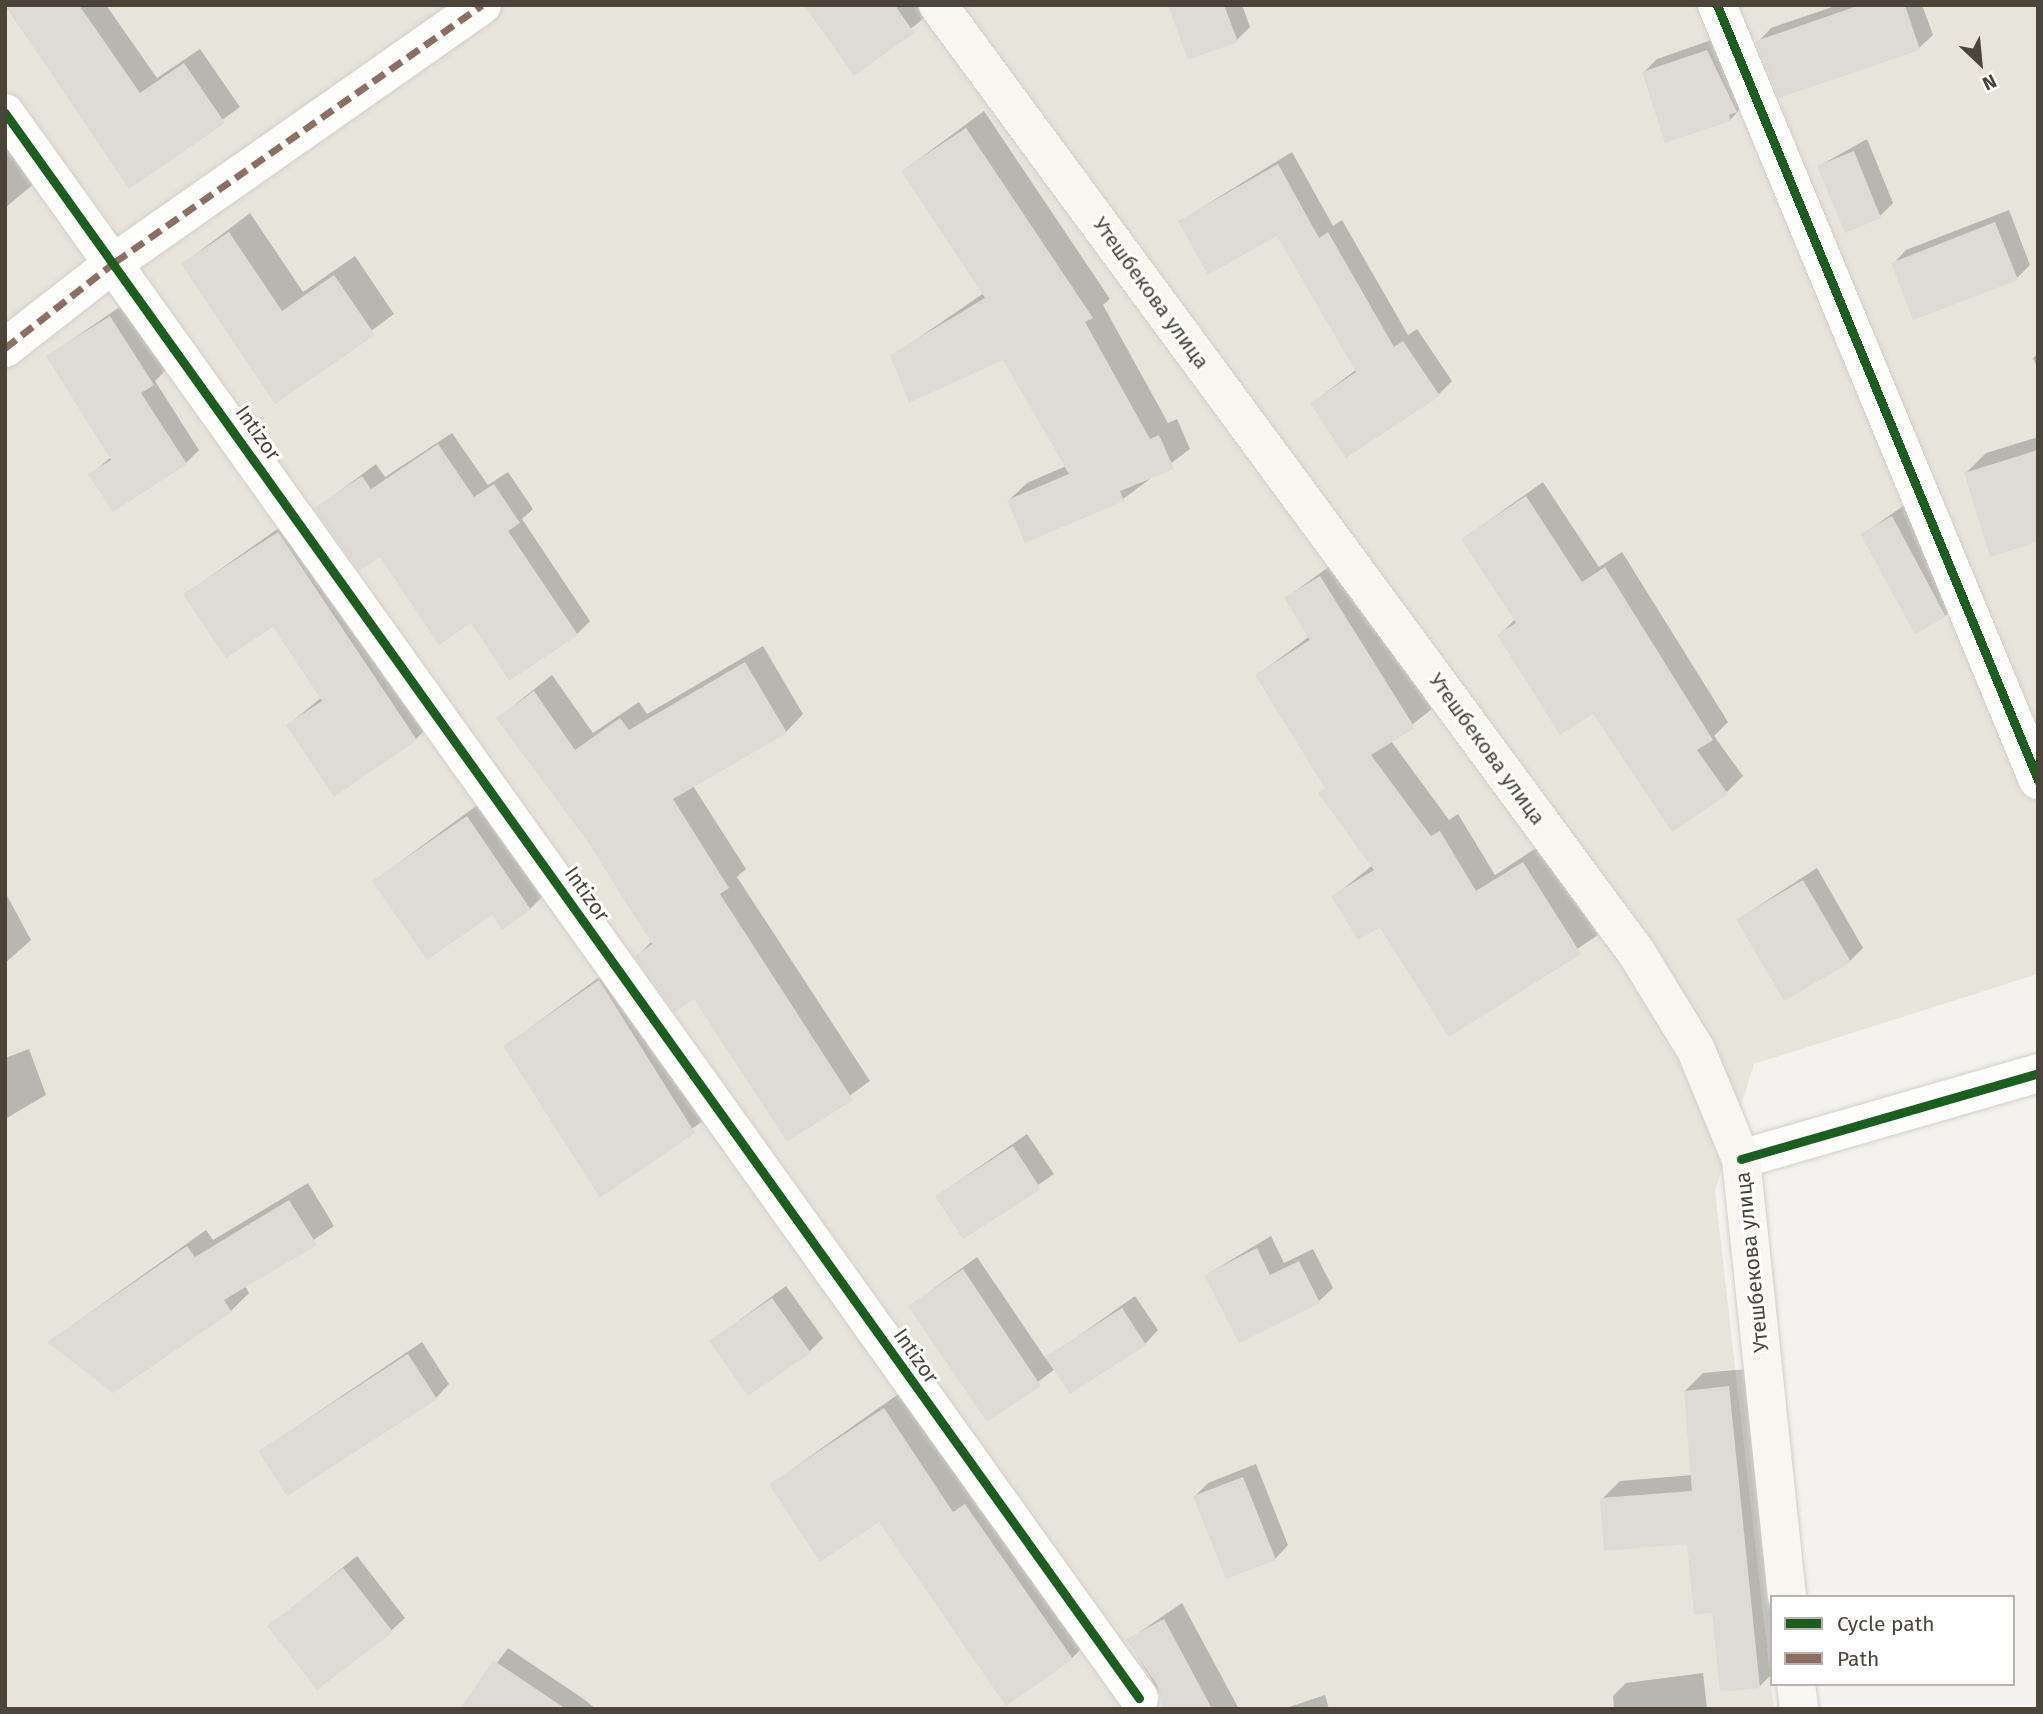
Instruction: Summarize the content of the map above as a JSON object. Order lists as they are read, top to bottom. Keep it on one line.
{"streets":{"main road":["Утешбекова улица"],"street":["Intizor"]},"legend":["Cycle path","Path"],"north":"bottom right"}
